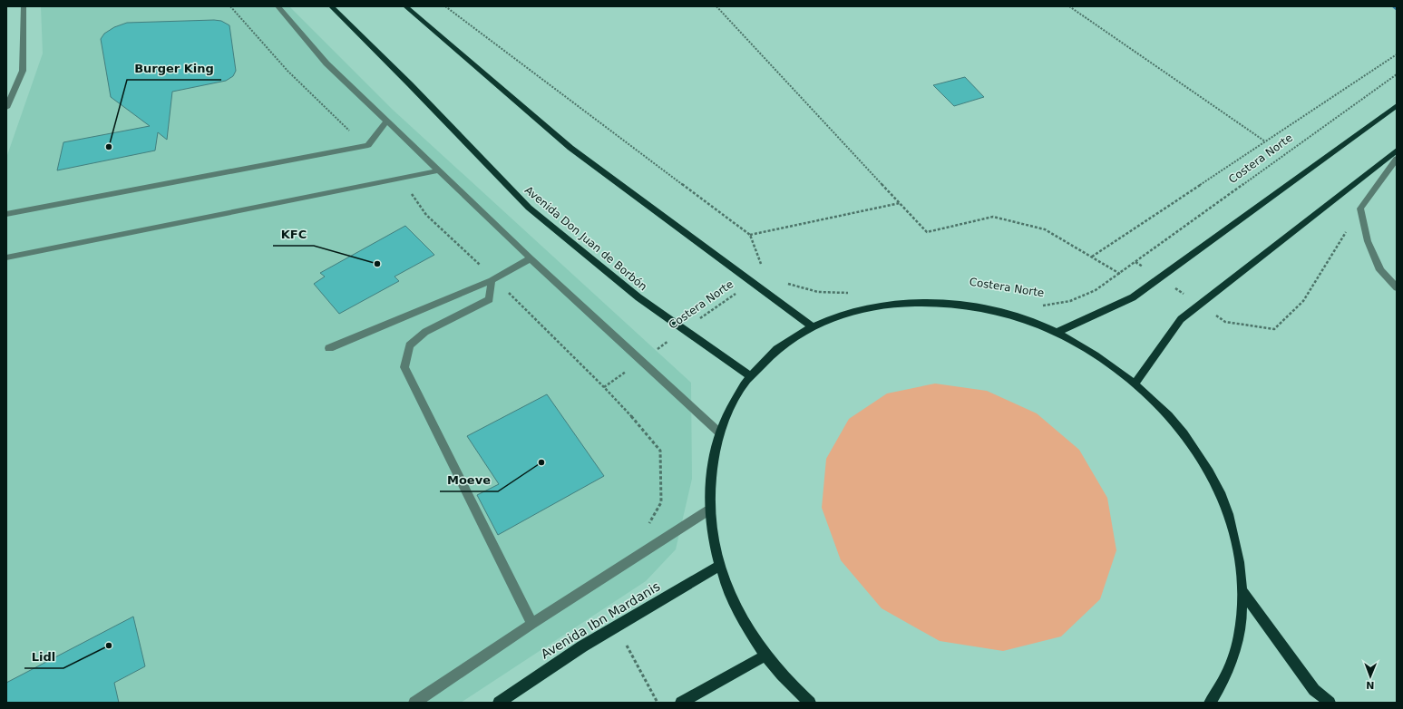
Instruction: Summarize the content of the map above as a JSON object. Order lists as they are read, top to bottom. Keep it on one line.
{"streets":{"main road":["Avenida Don Juan de Borbón","Avenida Ibn Mardanis"],"path":["Costera Norte"]},"crossings":[["Costera Norte","Avenida Don Juan de Borbón"]],"places":["Burger King","KFC","Moeve","Lidl"],"north":"bottom"}
